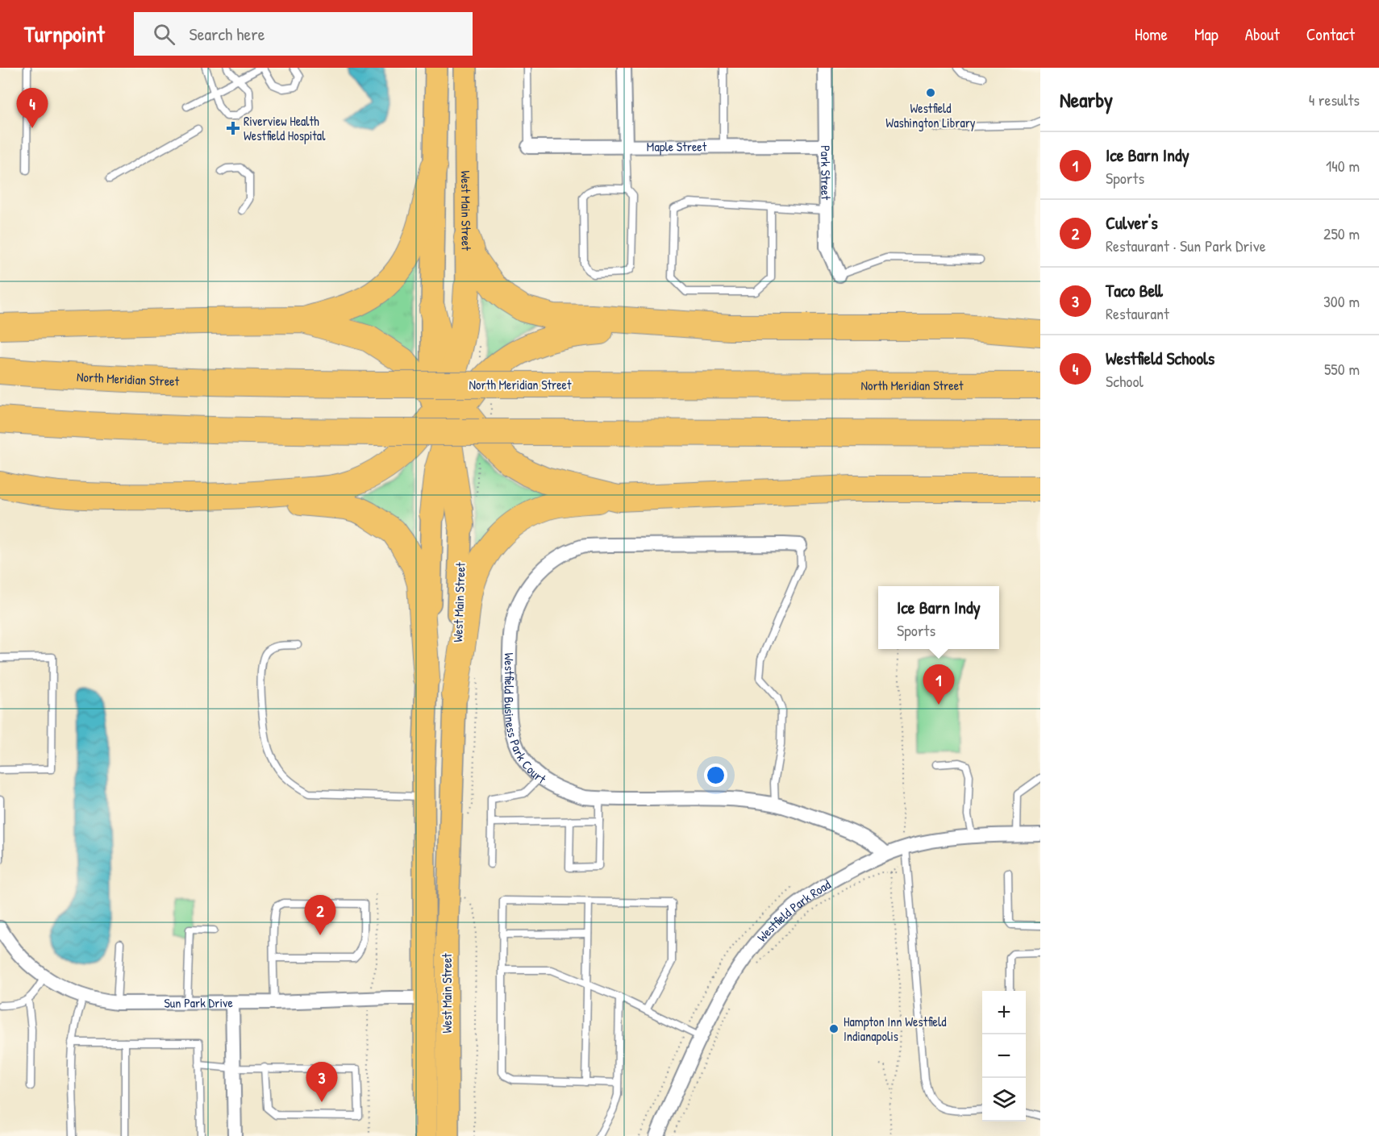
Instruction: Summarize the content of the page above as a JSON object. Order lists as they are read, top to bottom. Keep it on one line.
{"streets":{"highway":["North Meridian Street"],"main road":["West Main Street"],"street":["Maple Street","Park Street","Westfield Business Park Court","Westfield Park Road","Sun Park Drive"]},"crossings":[["Maple Street","Park Street"],["West Main Street","Sun Park Drive"],["Westfield Business Park Court","Westfield Park Road"]],"places":{"other":["Westfield Washington Library","Hampton Inn Westfield Indianapolis"],"health":["Riverview Health Westfield Hospital"]},"page":{"header":"Turnpoint","search":"Search here","nav":["Home","Map","About","Contact"],"heading":["Nearby","4 results"],"pins":["4","1","2","3"],"list":[{"mark":"1","name":"Ice Barn Indy","note":"Sports","value":"140 m"},{"mark":"2","name":"Culver's","note":"Restaurant · Sun Park Drive","value":"250 m"},{"mark":"3","name":"Taco Bell","note":"Restaurant","value":"300 m"},{"mark":"4","name":"Westfield Schools","note":"School","value":"550 m"}],"popup":["Ice Barn Indy","Sports"],"map_buttons":["+","−"]}}
